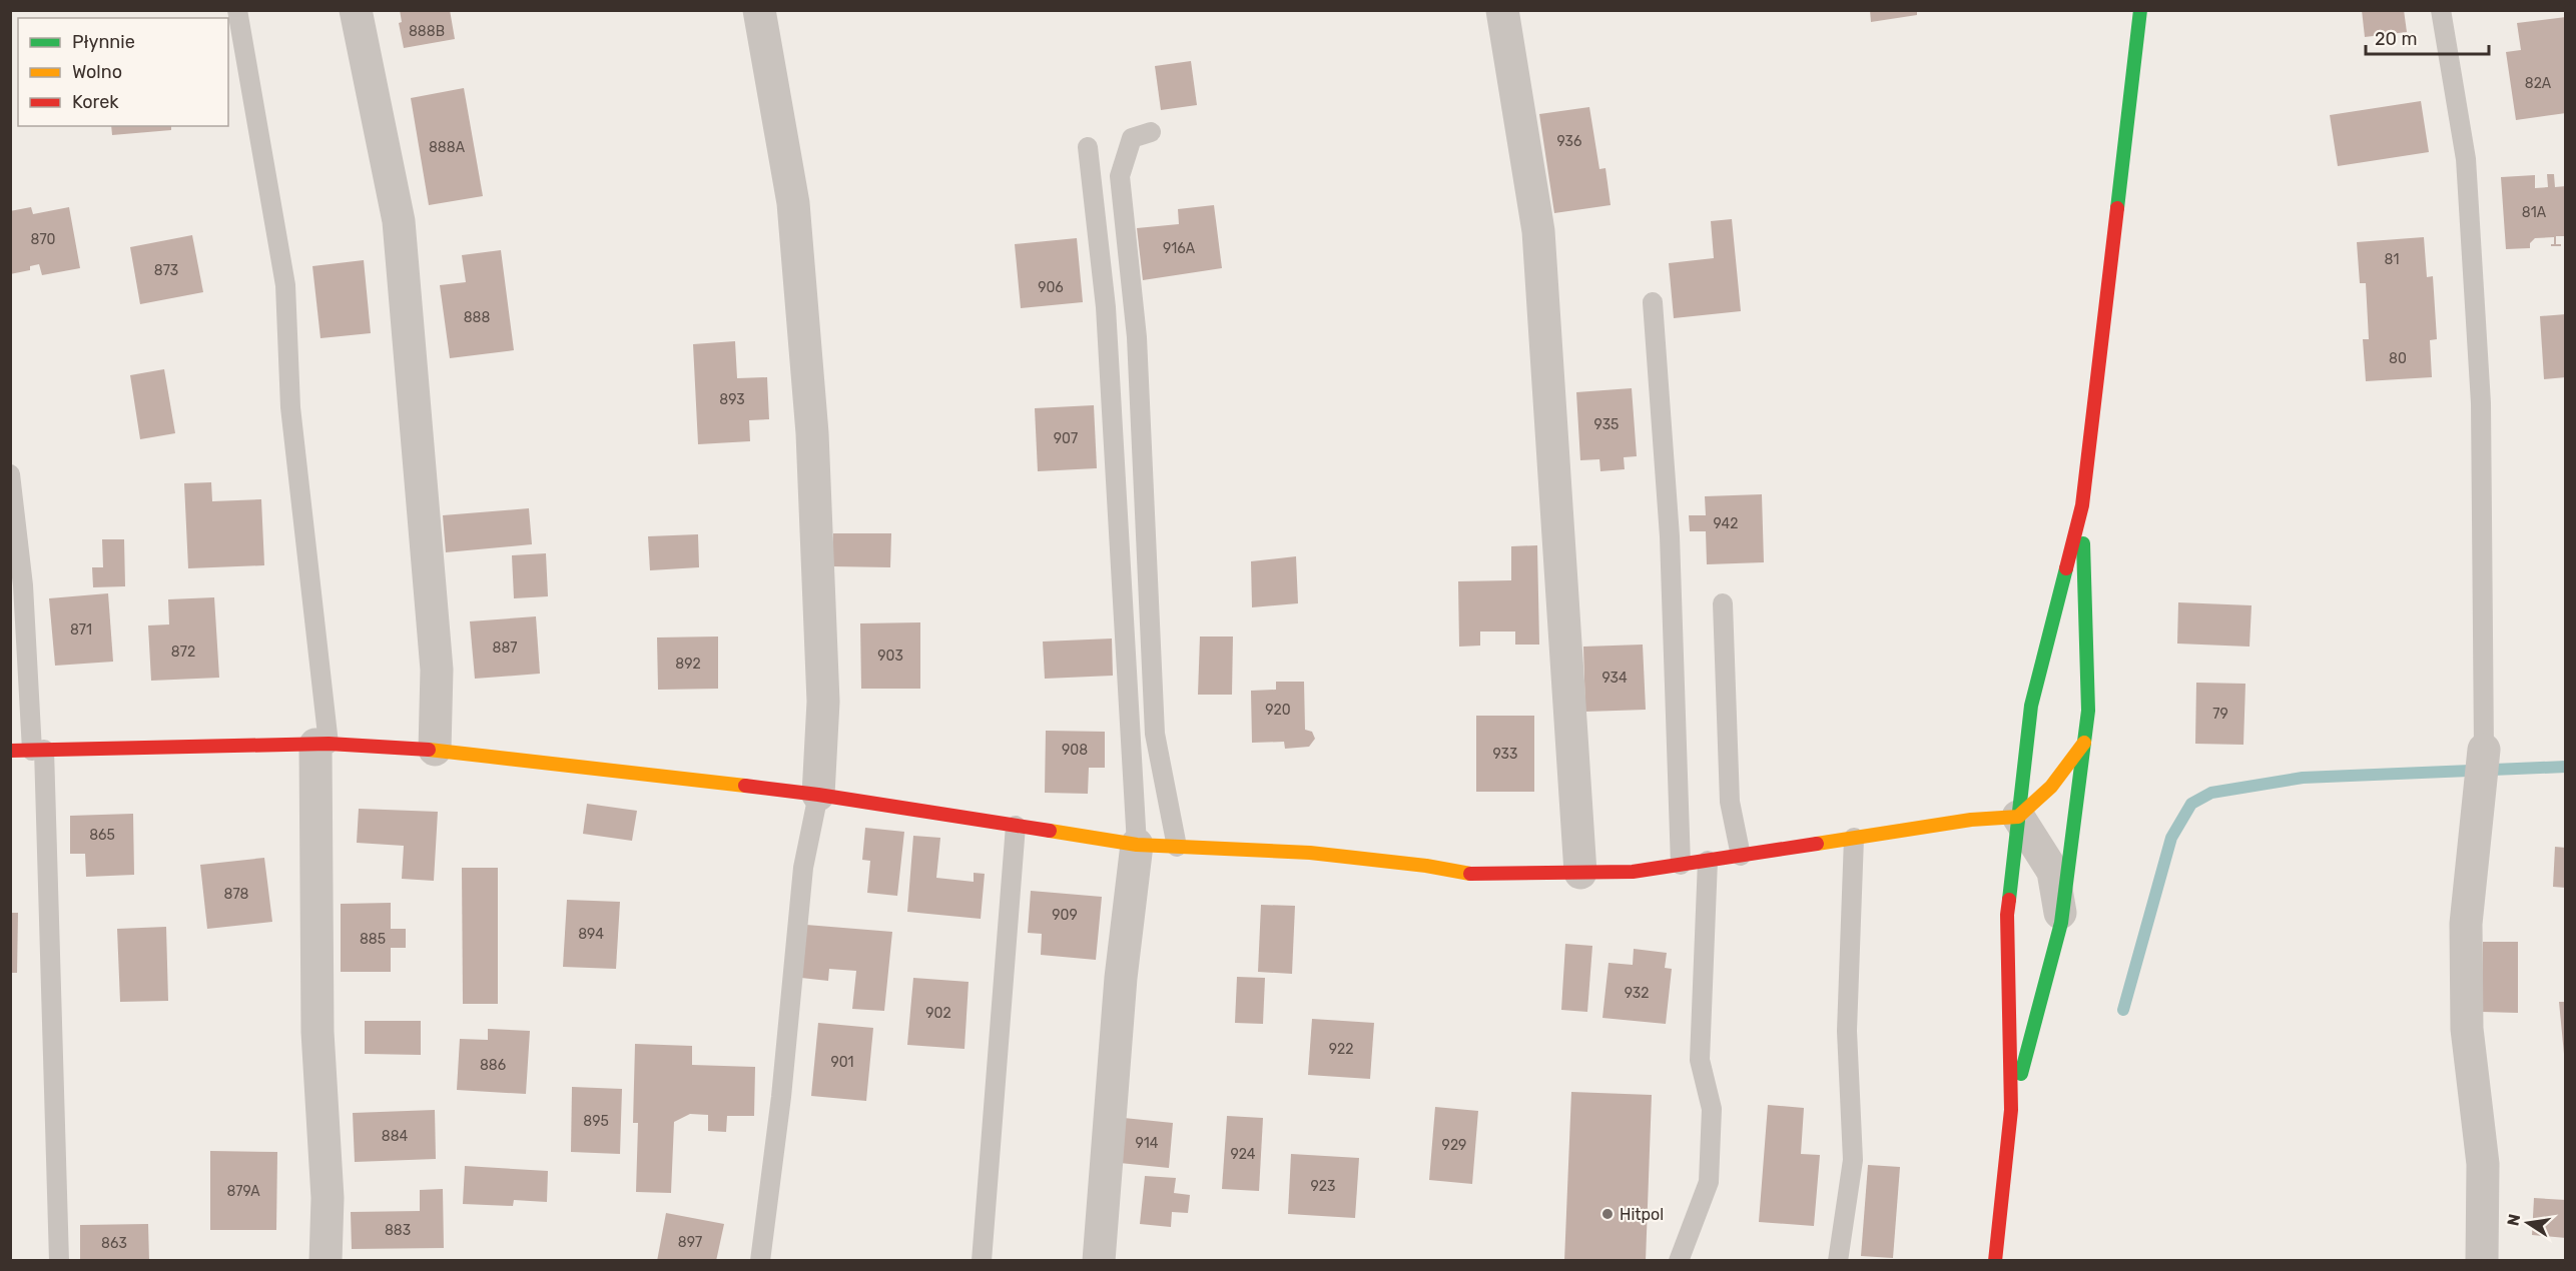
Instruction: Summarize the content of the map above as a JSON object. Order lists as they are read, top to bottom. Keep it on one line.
{"places":["Hitpol"],"house_numbers":["888B","82A","936","888A","81A","870","916A","81","873","906","888","80","893","935","907","942","871","887","872","903","892","934","920","79","908","933","865","878","909","894","885","932","902","922","901","886","895","884","914","929","924","923","879A","883","897","863"],"legend":["Płynnie","Wolno","Korek"],"scale_bar":"20 m","north":"left"}
